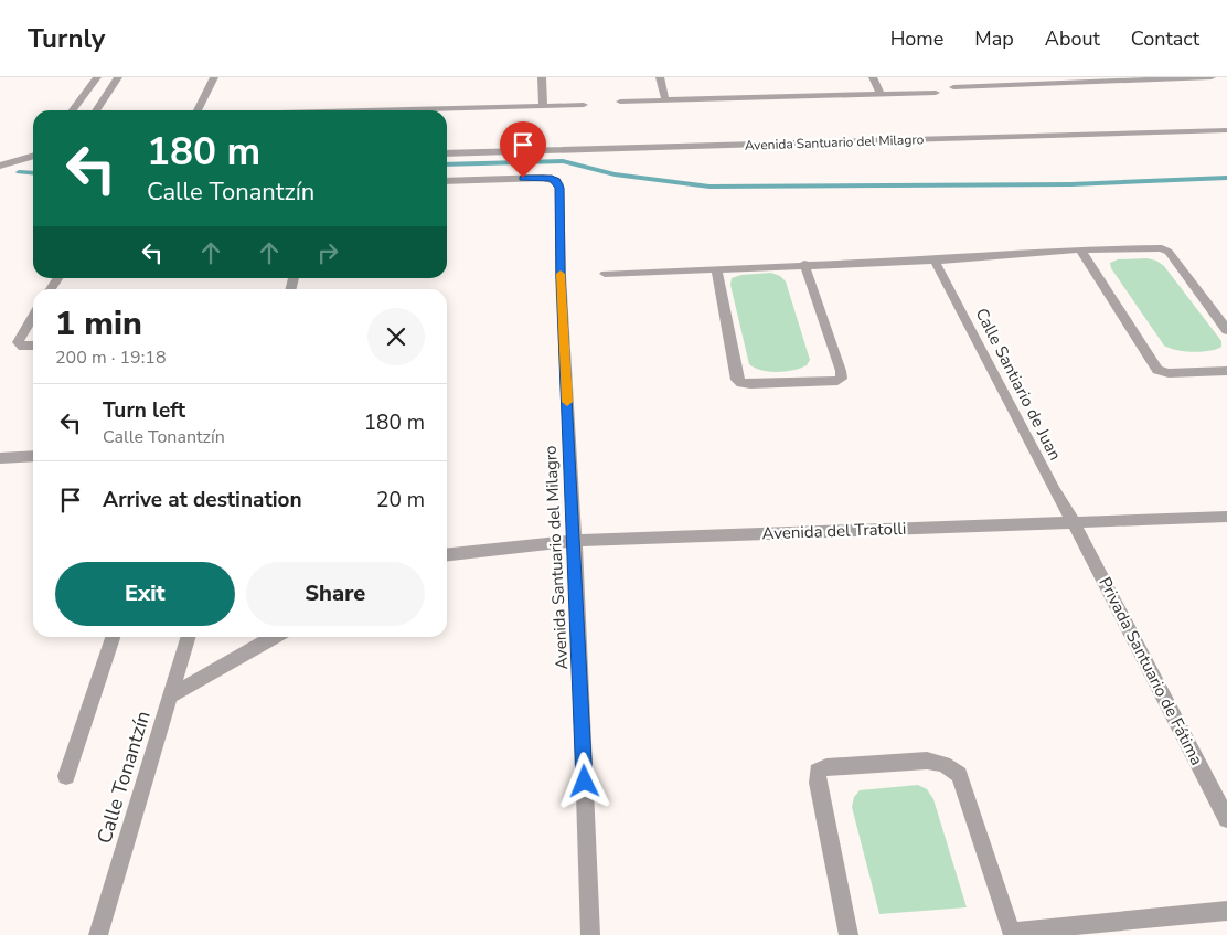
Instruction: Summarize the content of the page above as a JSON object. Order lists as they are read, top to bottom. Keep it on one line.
{"streets":{"street":["Avenida Santuario del Milagro","Calle Santiario de Juan","Avenida del Tratolli","Privada Santuario de Fátima","Calle Tonantzín"]},"crossings":[["Avenida Santuario del Milagro","Avenida del Tratolli"],["Calle Santiario de Juan","Avenida del Tratolli"],["Calle Santiario de Juan","Privada Santuario de Fátima"],["Avenida del Tratolli","Privada Santuario de Fátima"]],"page":{"header":"Turnly","nav":["Home","Map","About","Contact"],"turn":["180 m","Calle Tonantzín"],"heading":["1 min","200 m · 19:18"],"list":[{"name":"Turn left","note":"Calle Tonantzín","value":"180 m"},{"name":"Arrive at destination","value":"20 m"}],"buttons":["Exit","Share"]}}
